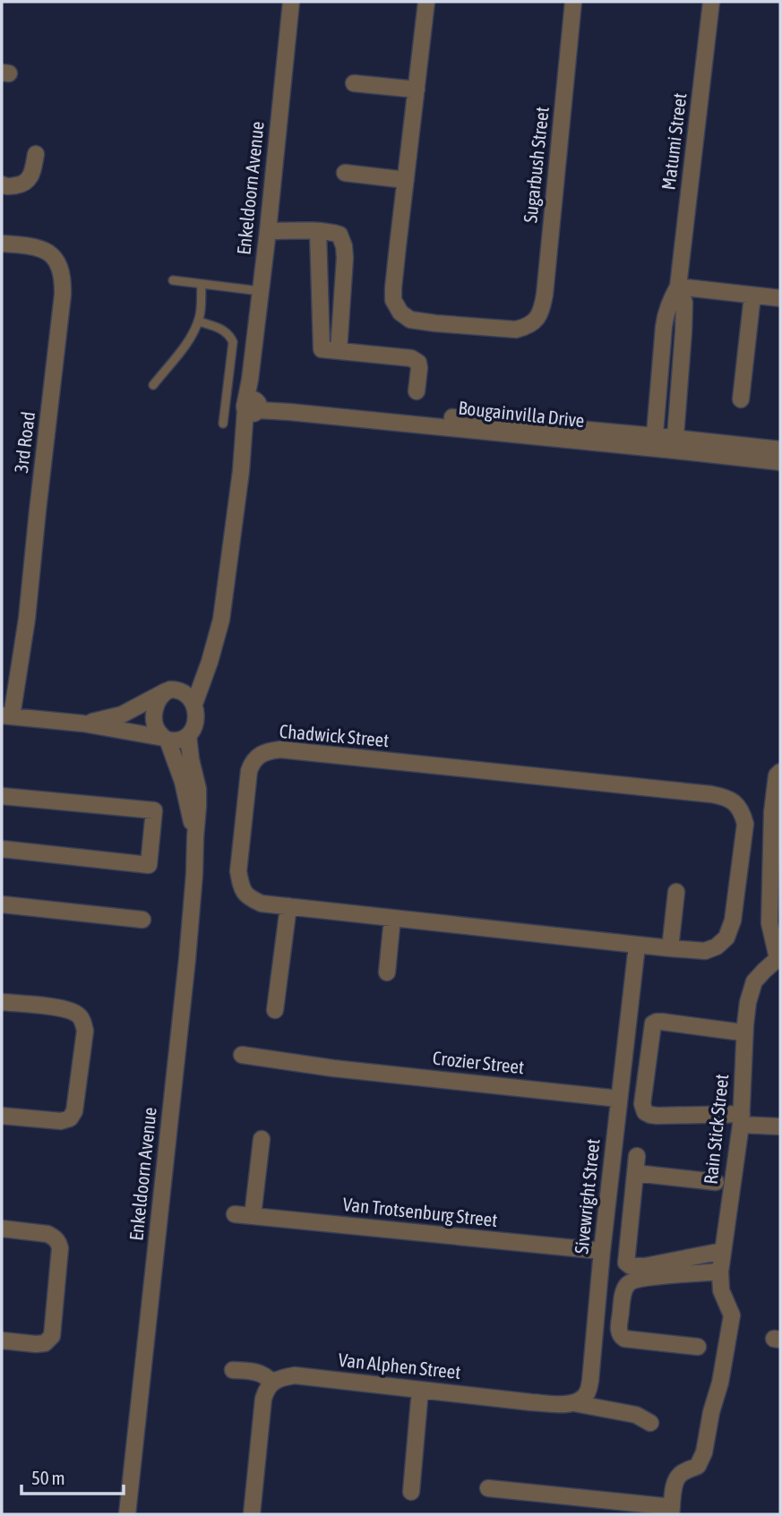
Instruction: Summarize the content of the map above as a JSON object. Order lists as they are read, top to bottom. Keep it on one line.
{"streets":{"street":["Matumi Street","Sugarbush Street","Enkeldoorn Avenue","Bougainvilla Drive","3rd Road","Chadwick Street","Crozier Street","Rain Stick Street","Sivewright Street","Van Trotsenburg Street","Van Alphen Street"]},"crossings":[["Matumi Street","Bougainvilla Drive"],["Enkeldoorn Avenue","Bougainvilla Drive"],["Chadwick Street","Sivewright Street"],["Crozier Street","Sivewright Street"],["Sivewright Street","Van Trotsenburg Street"],["Sivewright Street","Van Alphen Street"]],"scale_bar":"50 m"}
